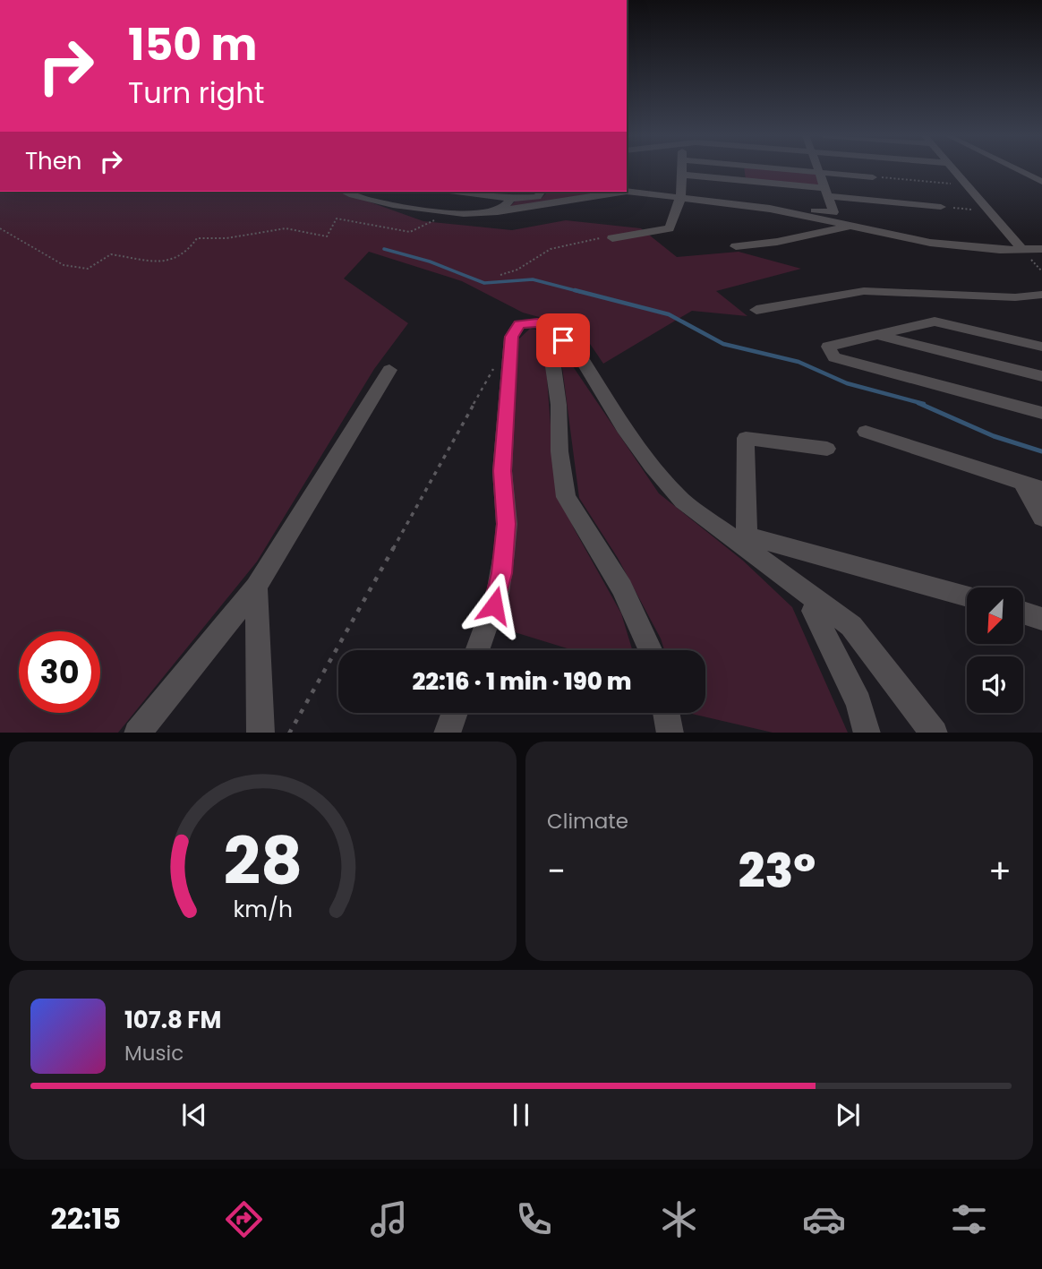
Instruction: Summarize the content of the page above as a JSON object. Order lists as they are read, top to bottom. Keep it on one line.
{"north":"bottom left","page":{"turn":["150 m","Turn right"],"then":"Then","limit":"30","trip":"22:16 · 1 min · 190 m","tile":"Climate","heat":["−","23°","+"],"song":["107.8 FM","Music"],"tabs":"22:15","gauge":["28","km/h"]}}
